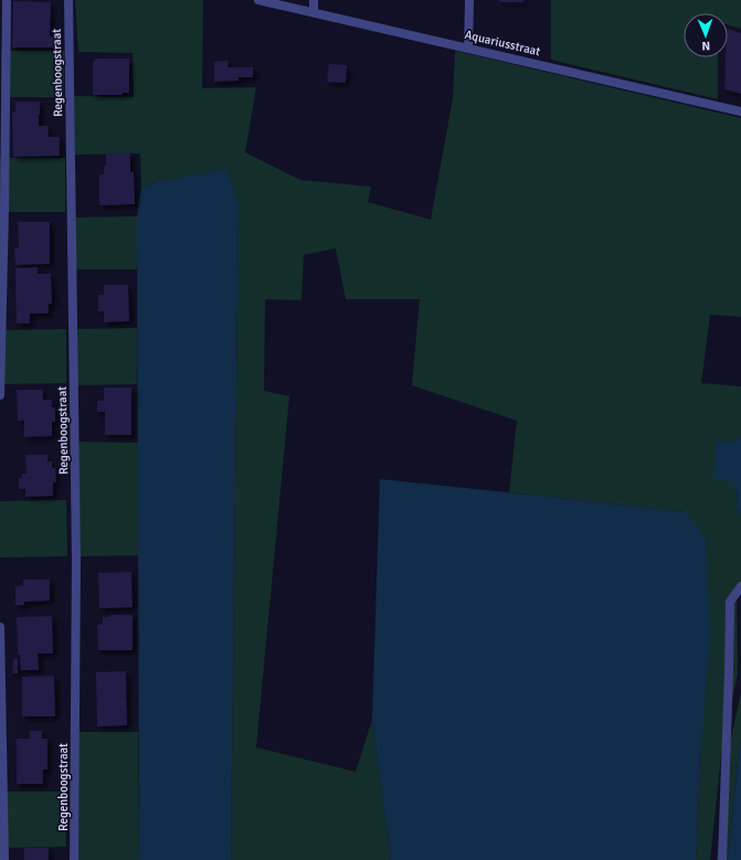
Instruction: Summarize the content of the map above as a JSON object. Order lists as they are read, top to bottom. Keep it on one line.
{"streets":{"street":["Aquariusstraat","Regenboogstraat"]},"north":"bottom"}
